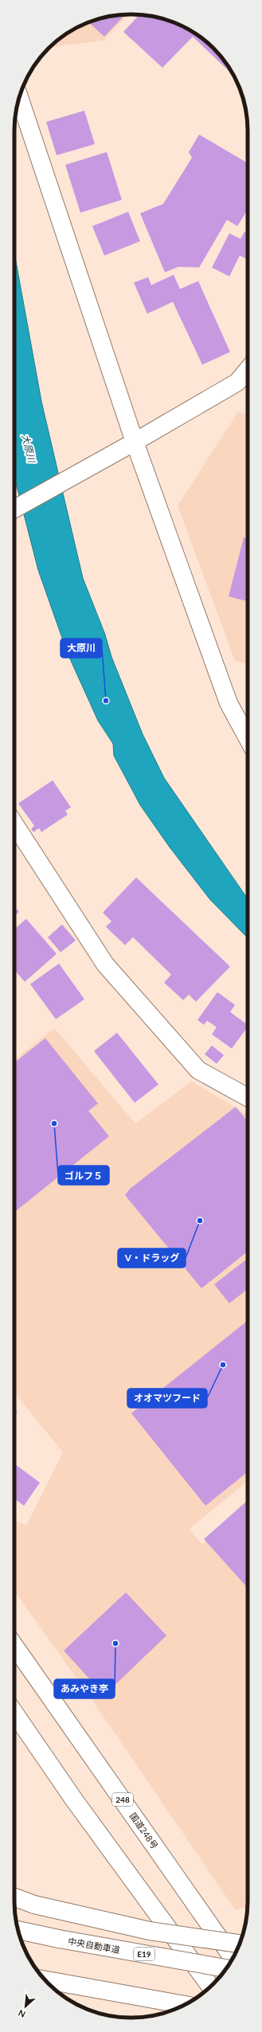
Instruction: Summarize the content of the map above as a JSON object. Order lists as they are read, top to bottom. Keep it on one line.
{"streets":{"main road":["248","国道248号","中央自動車道","E19"]},"water":["大原川"],"places":["大原川","ゴルフ５","V・ドラッグ","オオマツフード","あみやき亭"],"north":"bottom left"}
